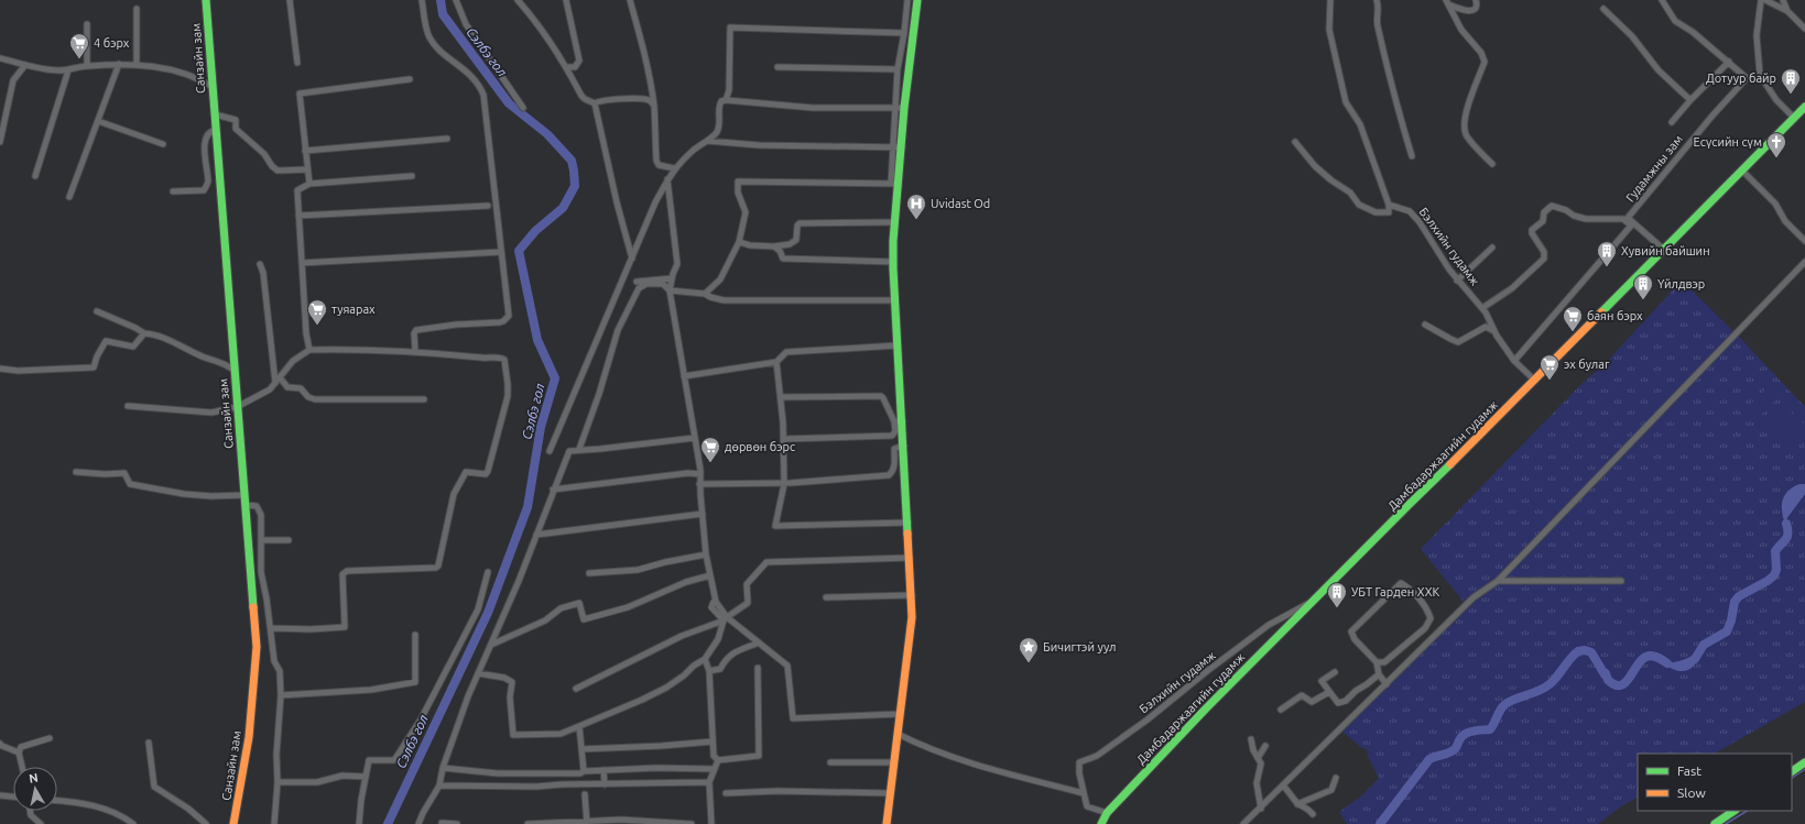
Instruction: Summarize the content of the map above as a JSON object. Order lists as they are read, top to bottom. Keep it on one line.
{"streets":{"main road":["Санзайн зам","Дамбадаржаагийн гудамж"],"street":["Гудамжны зам","Бэлхийн гудамж"]},"crossings":[["Бэлхийн гудамж","Дамбадаржаагийн гудамж"]],"water":["Сэлбэ гол"],"places":{"supermarket":["4 бэрх","туяарах","баян бэрх","эх булаг","дөрвөн бэрс"],"building":["Дотуур байр","Хувийн байшин","Үйлдвэр","УБТ Гарден ХХК"],"church":["Есүсийн сүм"],"hospital":["Uvidast Od"],"place":["Бичигтэй уул"]},"legend":["Fast","Slow"],"north":"top"}
